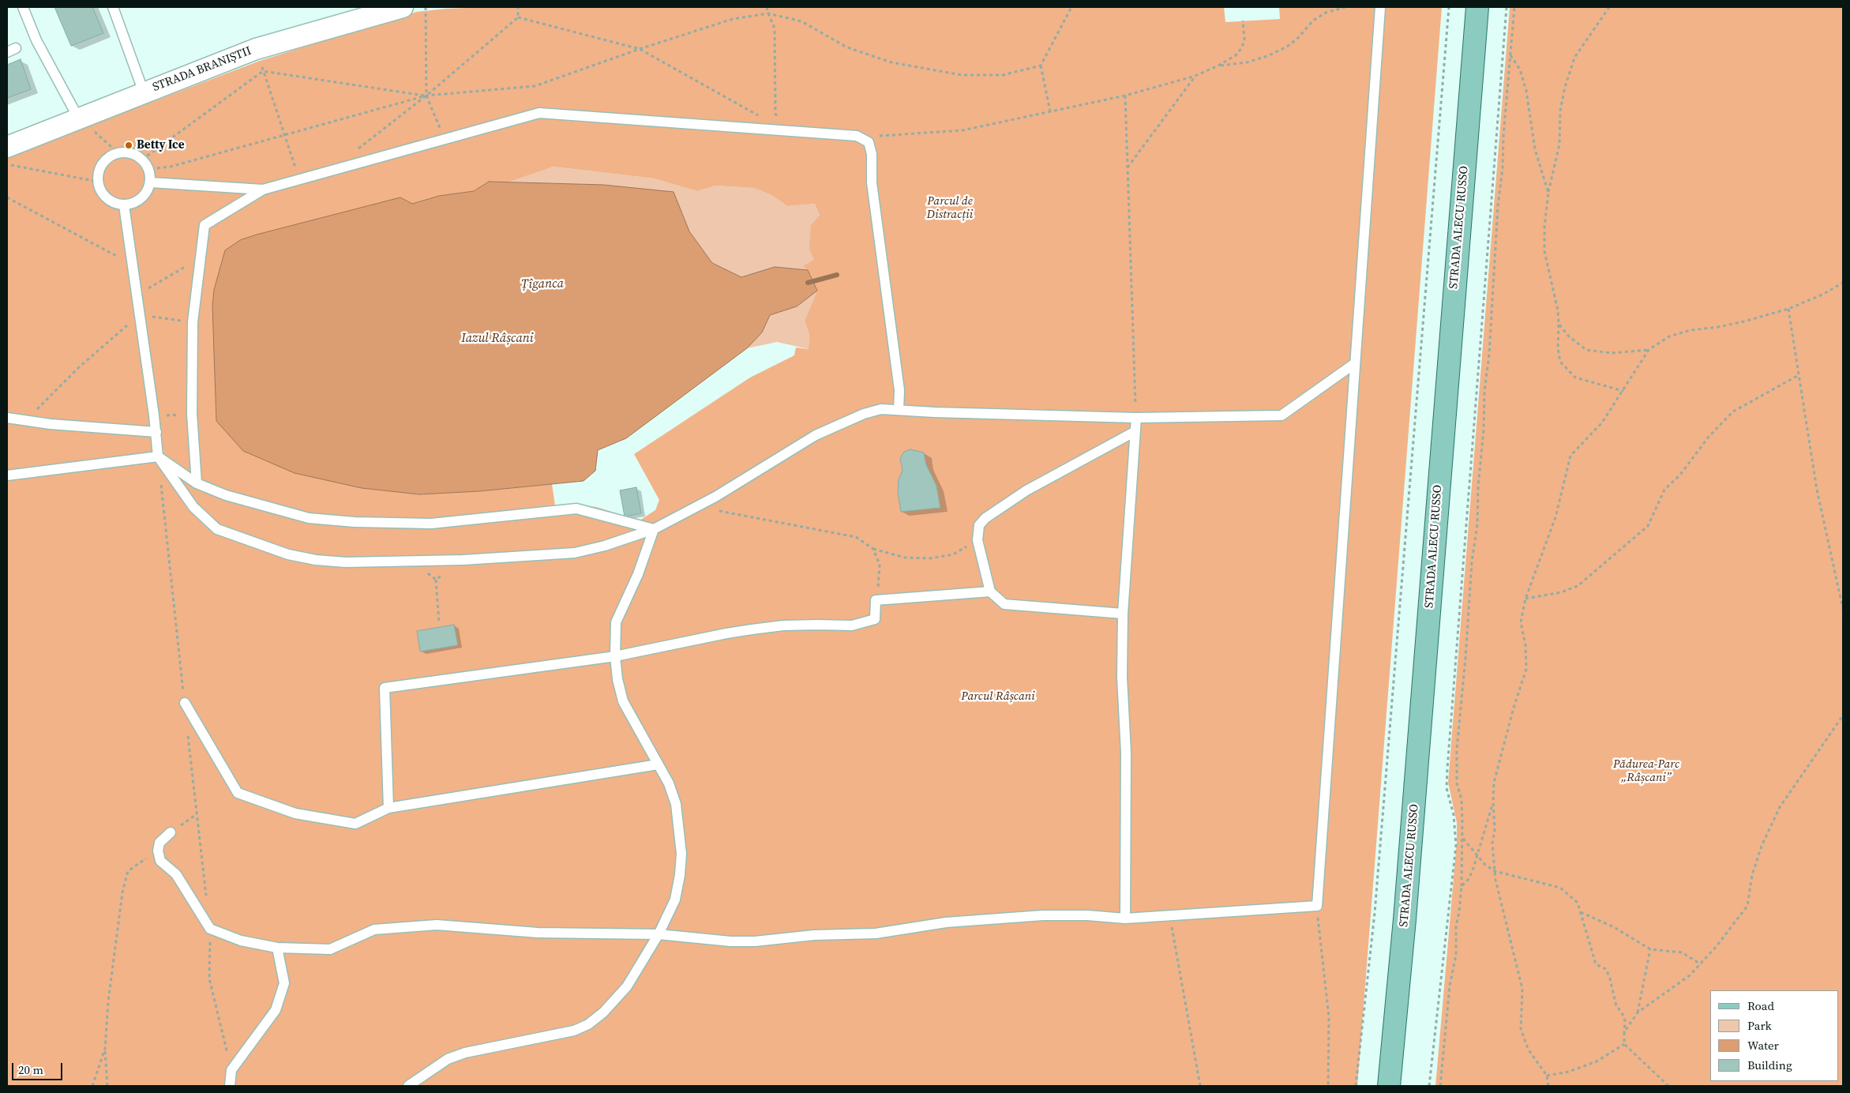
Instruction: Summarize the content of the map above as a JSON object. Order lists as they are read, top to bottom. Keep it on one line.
{"streets":{"main road":["STRADA ALECU RUSSO"],"street":["STRADA BRANIȘTII"]},"water":["Țîganca","Iazul Râșcani"],"parks":["Parcul de Distracții","Parcul Râșcani","Pădurea-Parc „Râșcani”"],"places":["Betty Ice"],"legend":["Road","Park","Water","Building"],"scale_bar":"20 m"}
